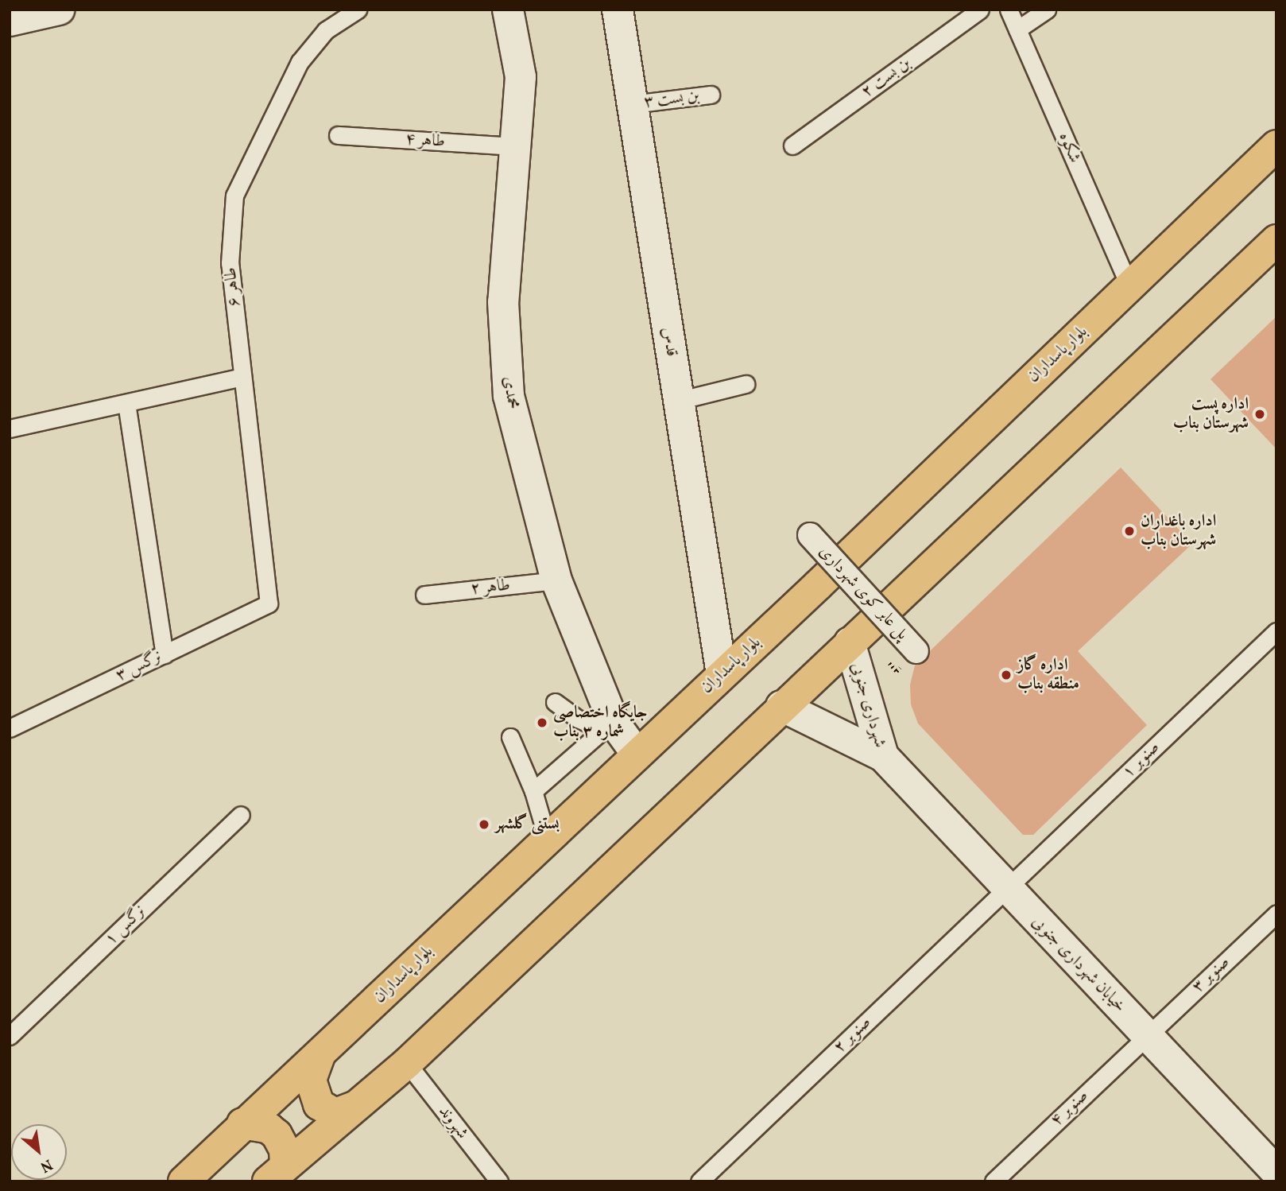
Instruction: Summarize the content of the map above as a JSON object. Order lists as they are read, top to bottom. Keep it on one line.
{"streets":{"highway":["بلوار پاسداران"],"street":["قدس","محمدی","پل عابر کوی شهرداری","شهرداری جنوبی","خیابان شهرداری جنوبی"],"lane":["بن بست ۲","بن بست ۳","طاهر ۴","شکوه","طاهر ۶","طاهر ۲","نرگس ۳","صنوبر ۱","نرگس ۱","صنوبر ۳","صنوبر ۲","صنوبر ۴","شهروند"]},"crossings":[["بن بست ۳","قدس"],["طاهر ۴","محمدی"],["شکوه","بلوار پاسداران"],["طاهر ۶","نرگس ۳"],["قدس","بلوار پاسداران"],["بلوار پاسداران","محمدی"],["محمدی","طاهر ۲"],["شهرداری جنوبی","خیابان شهرداری جنوبی"],["صنوبر ۱","خیابان شهرداری جنوبی"],["صنوبر ۱","صنوبر ۲"],["خیابان شهرداری جنوبی","صنوبر ۳"],["خیابان شهرداری جنوبی","صنوبر ۲"],["خیابان شهرداری جنوبی","صنوبر ۴"],["صنوبر ۳","صنوبر ۴"]],"places":["اداره پست شهرستان بناب","اداره باغداران شهرستان بناب","اداره گاز منطقه بناب","جایگاه اختصاصی شماره ۳ بناب","بستنی گلشهر"],"north":"bottom right"}
